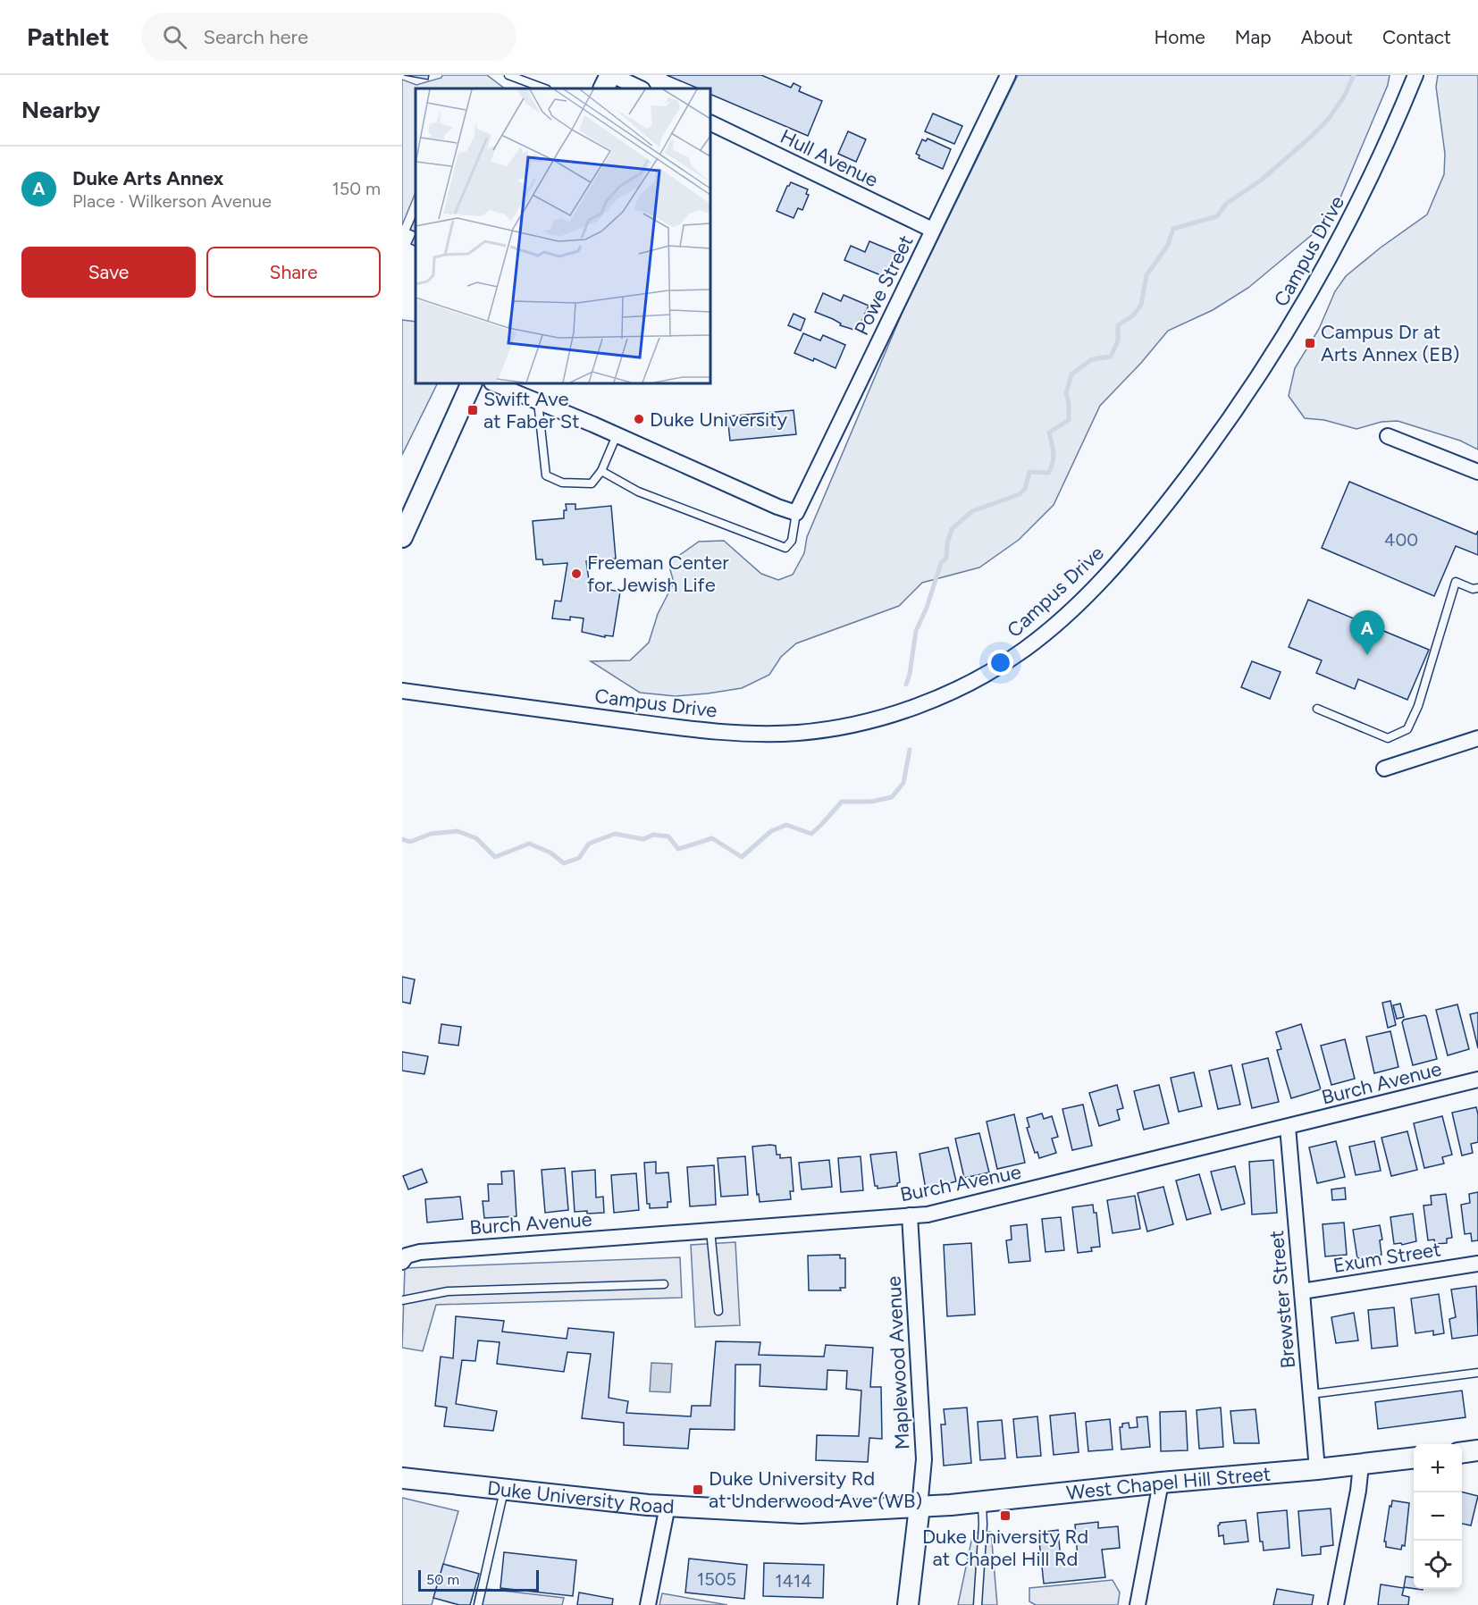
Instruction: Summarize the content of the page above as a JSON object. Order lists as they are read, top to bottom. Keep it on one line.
{"streets":{"main road":["West Chapel Hill Street","Duke University Road"],"street":["Hull Avenue","Campus Drive","Powe Street","Burch Avenue","Exum Street","Brewster Street","Maplewood Avenue"]},"crossings":[["Hull Avenue","Powe Street"],["Burch Avenue","Brewster Street"],["Burch Avenue","Maplewood Avenue"],["Exum Street","Brewster Street"],["Brewster Street","West Chapel Hill Street"],["Maplewood Avenue","West Chapel Hill Street"],["Maplewood Avenue","Duke University Road"],["West Chapel Hill Street","Duke University Road"]],"places":{"transit":["Campus Dr at Arts Annex (EB)","Swift Ave at Faber St","Duke University Rd at Underwood Ave (WB)","Duke University Rd at Chapel Hill Rd"],"other":["Duke University","Freeman Center for Jewish Life"]},"house_numbers":["400","1505","1414"],"scale_bar":"50 m","page":{"header":"Pathlet","search":"Search here","nav":["Home","Map","About","Contact"],"heading":"Nearby","list":[{"mark":"A","name":"Duke Arts Annex","note":"Place · Wilkerson Avenue","value":"150 m"}],"buttons":["Save","Share"],"pins":"A","map_buttons":["+","−"],"scale":"50 m"}}
